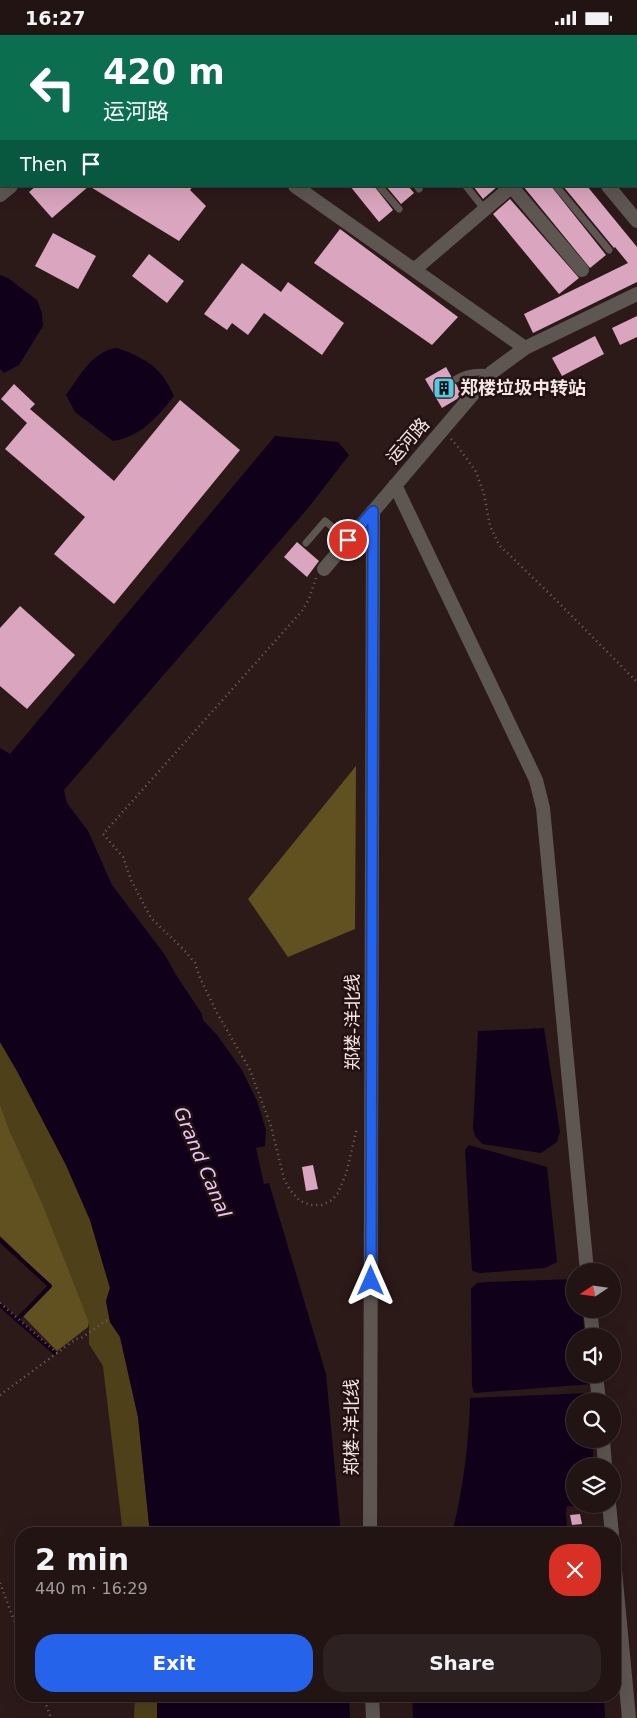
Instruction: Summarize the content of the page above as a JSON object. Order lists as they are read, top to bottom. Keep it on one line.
{"streets":{"street":["运河路","郑楼-洋北线"]},"crossings":[["运河路","郑楼-洋北线"]],"water":["Grand Canal"],"places":{"building":["郑楼垃圾中转站"]},"north":"left","page":{"status":"16:27","turn":["420 m","运河路"],"then":"Then","heading":["2 min","440 m · 16:29"],"buttons":["Exit","Share"]}}
